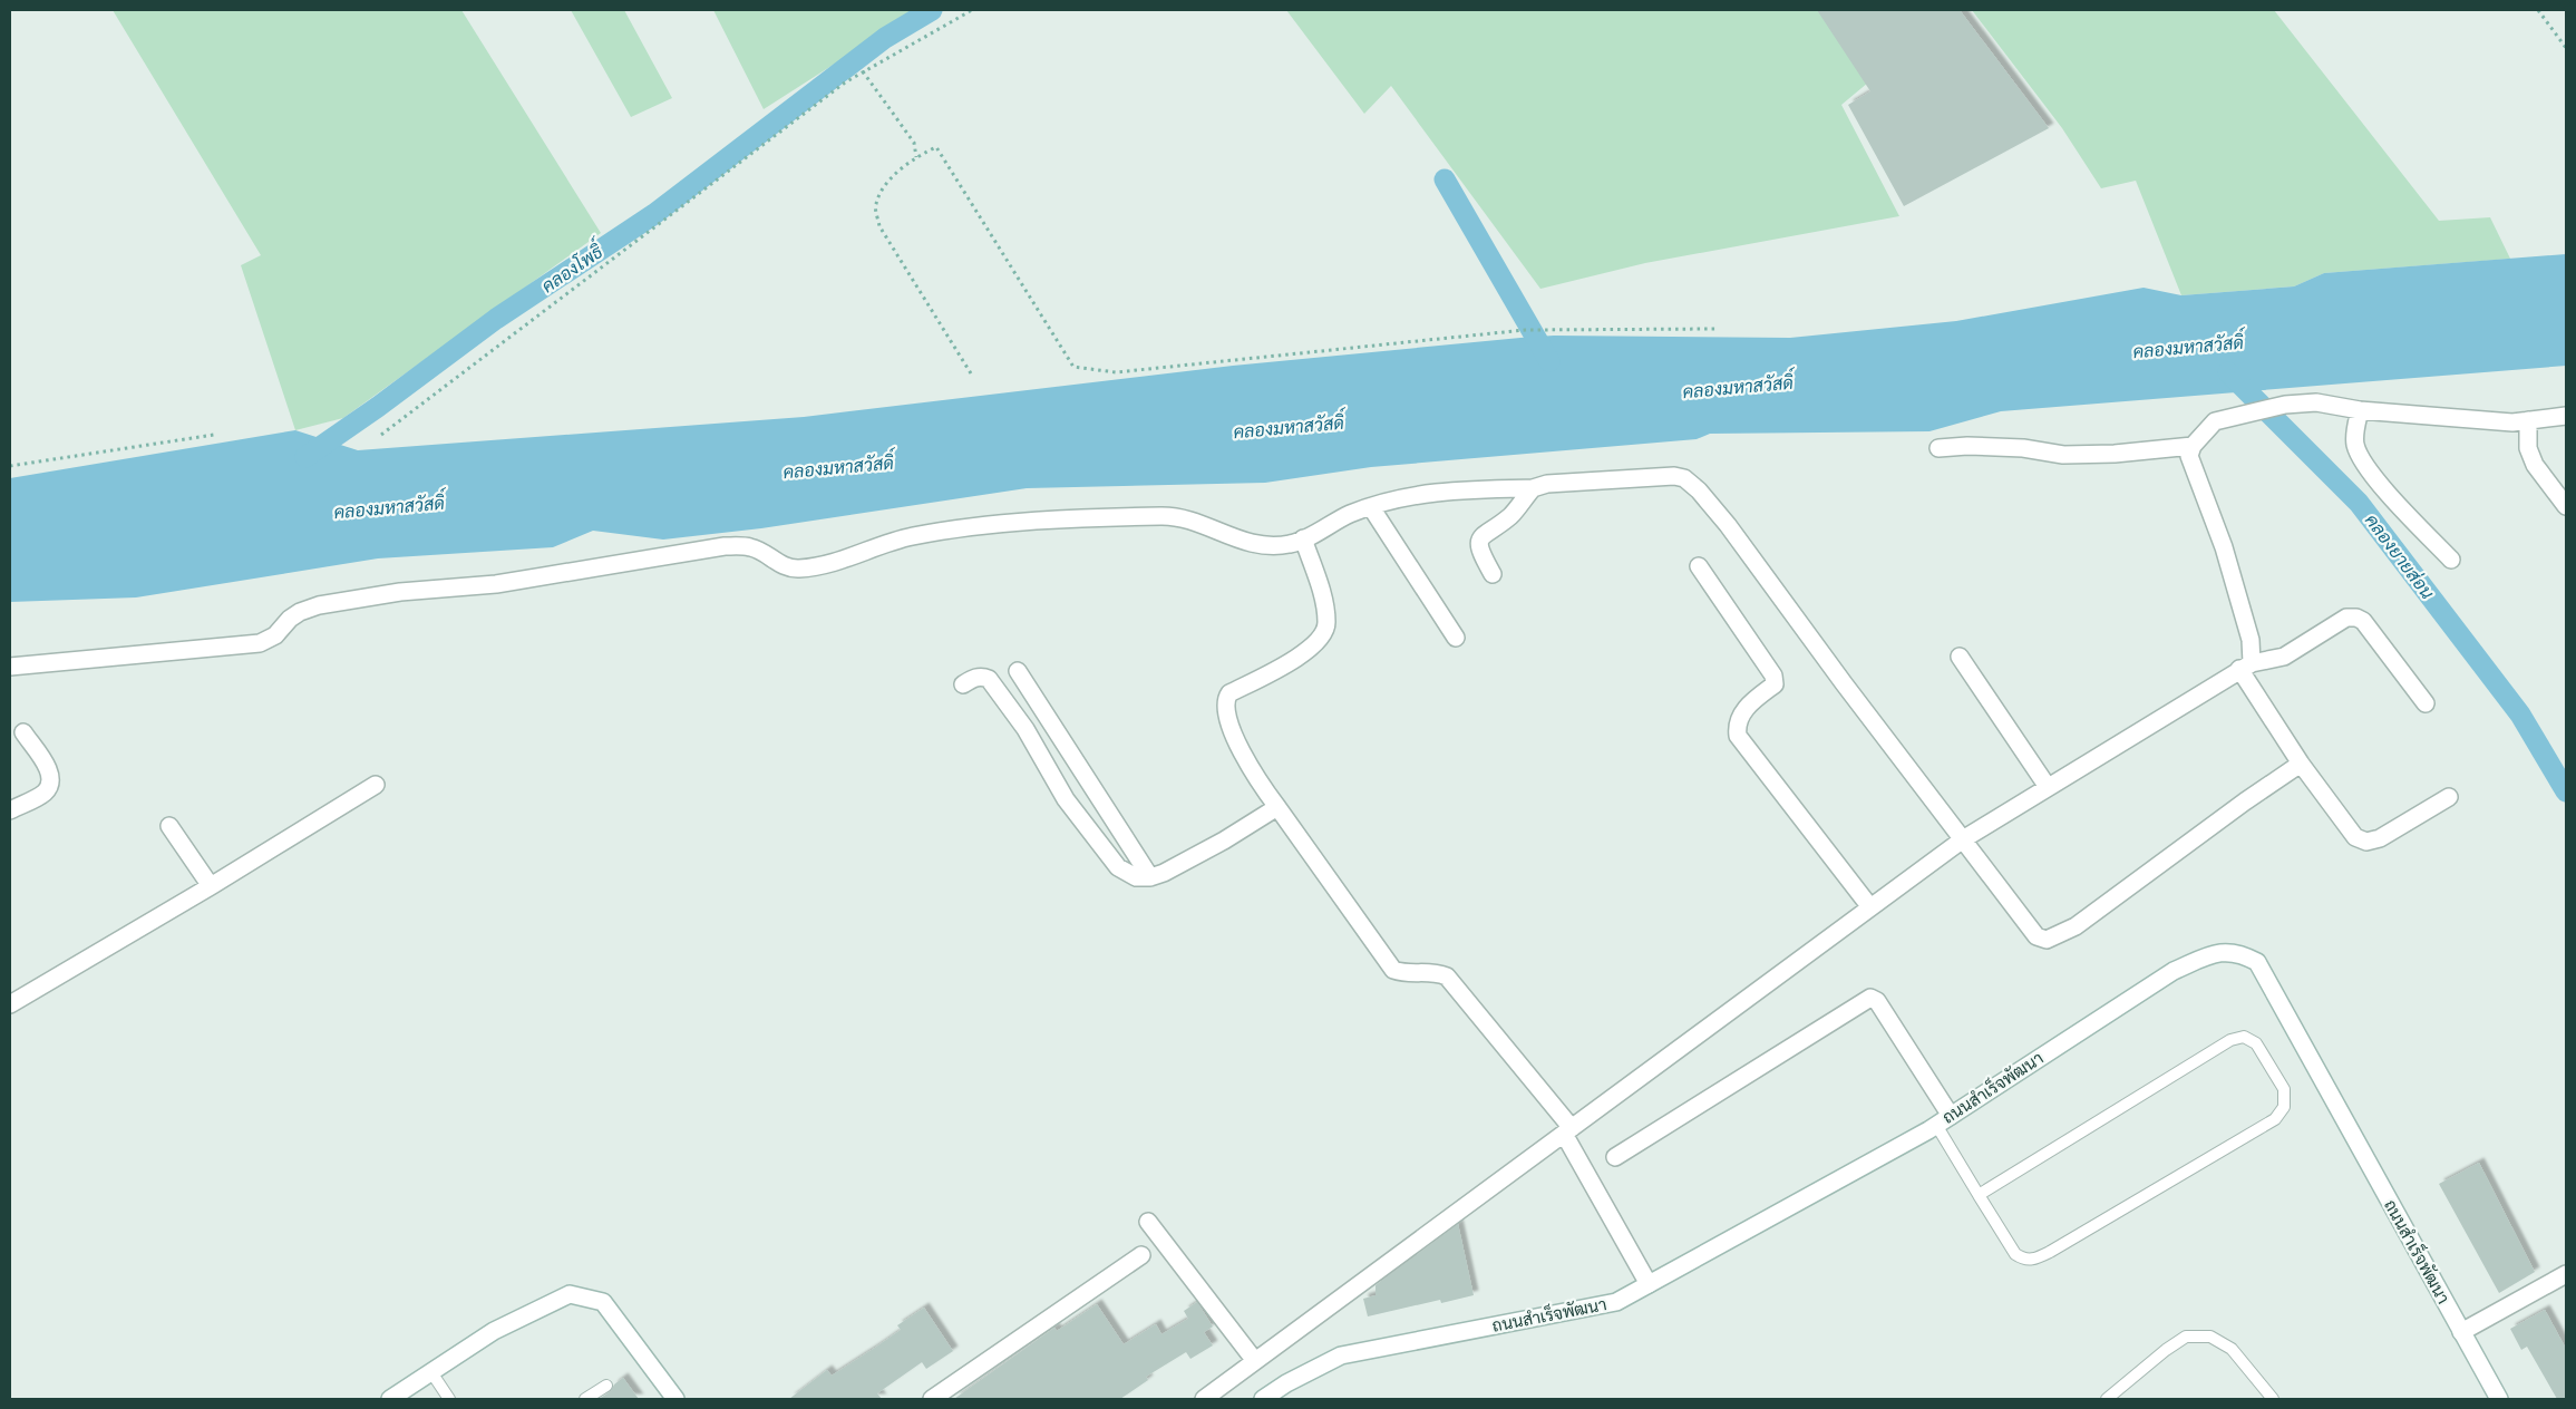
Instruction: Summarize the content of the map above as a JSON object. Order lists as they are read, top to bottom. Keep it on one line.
{"streets":{"street":["ถนนสำเร็จพัฒนา"]},"water":["คลองโพธิ์","คลองมหาสวัสดิ์","คลองยายส่อน"]}
